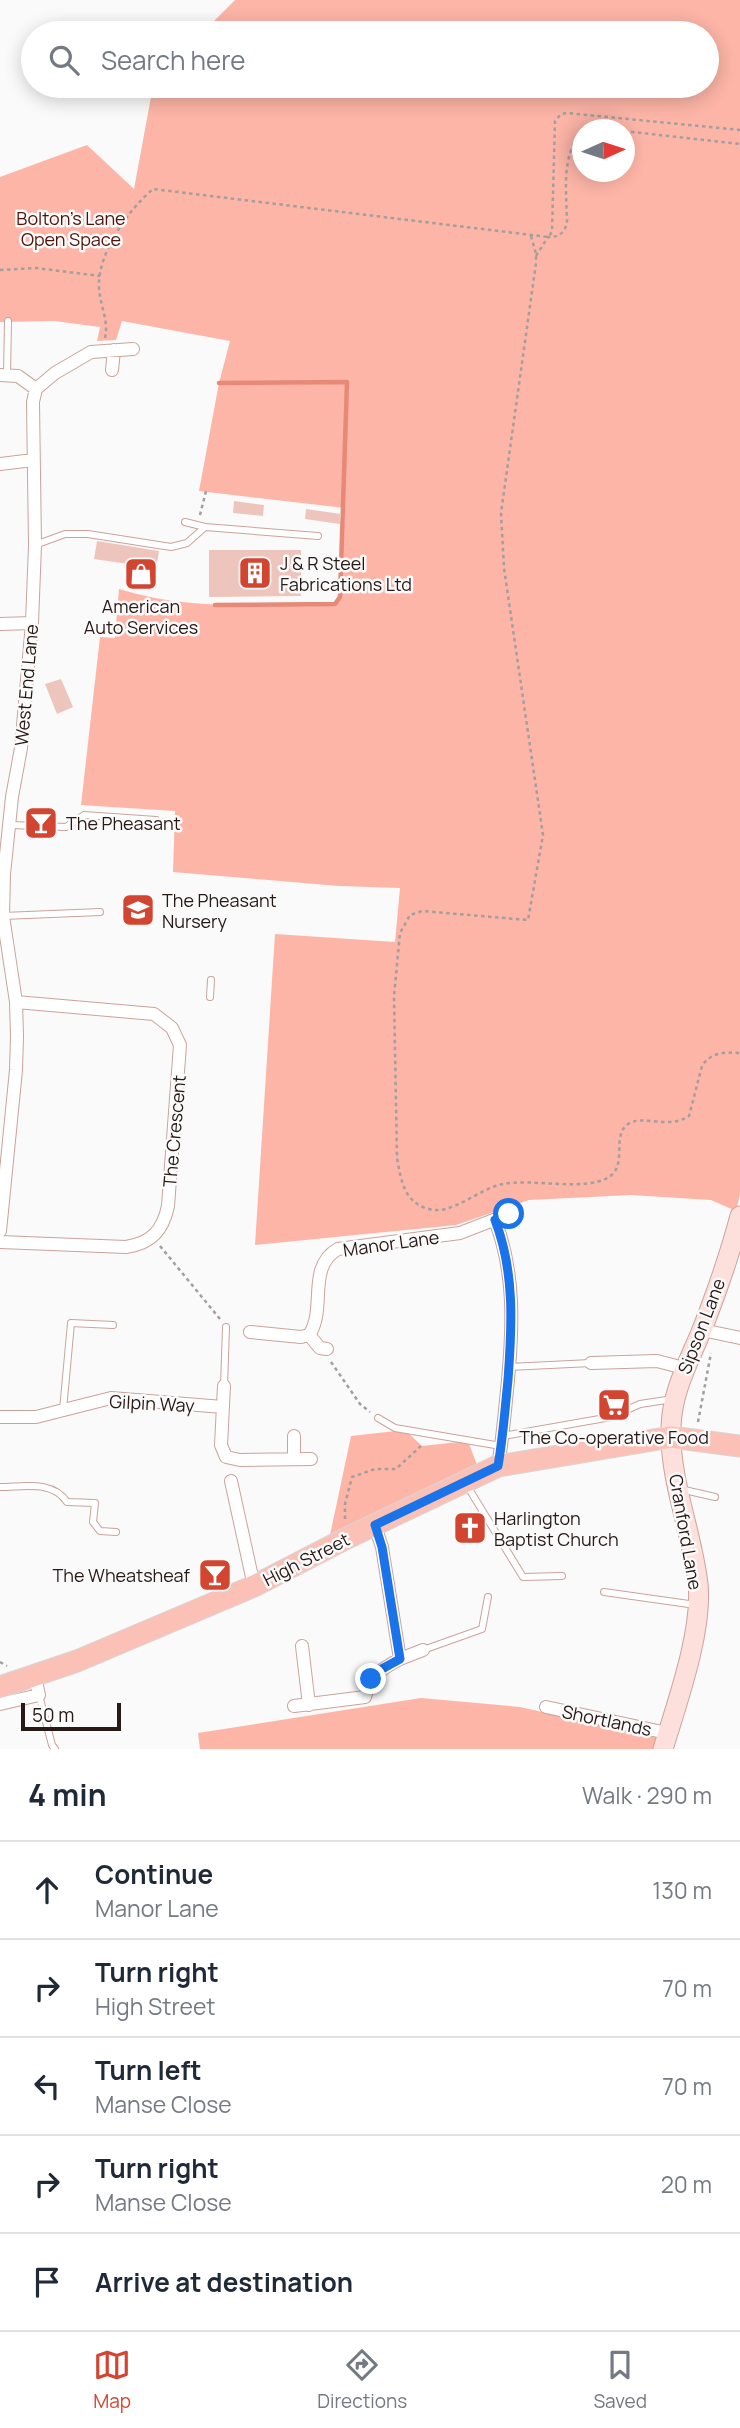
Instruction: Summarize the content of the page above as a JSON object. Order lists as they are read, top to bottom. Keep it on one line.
{"streets":{"main road":["High Street"],"street":["West End Lane","The Crescent","Manor Lane","Sipson Lane","Gilpin Way","Cranford Lane","Shortlands"]},"crossings":[["West End Lane","The Crescent"],["Sipson Lane","Cranford Lane"],["Sipson Lane","High Street"],["Cranford Lane","High Street"],["Cranford Lane","Shortlands"]],"parks":["Bolton's Lane Open Space"],"places":{"building":["J & R Steel Fabrications Ltd"],"shop":["American Auto Services"],"bar":["The Pheasant","The Wheatsheaf"],"school or university":["The Pheasant Nursery"],"supermarket":["The Co-operative Food"],"church":["Harlington Baptist Church"]},"scale_bar":"50 m","north":"right","page":{"search":"Search here","scale":"50 m","heading":["4 min","Walk · 290 m"],"list":[["Continue","Manor Lane","130 m"],["Turn right","High Street","70 m"],["Turn left","Manse Close","70 m"],["Turn right","Manse Close","20 m"],"Arrive at destination"],"nav":["Map","Directions","Saved"]}}
